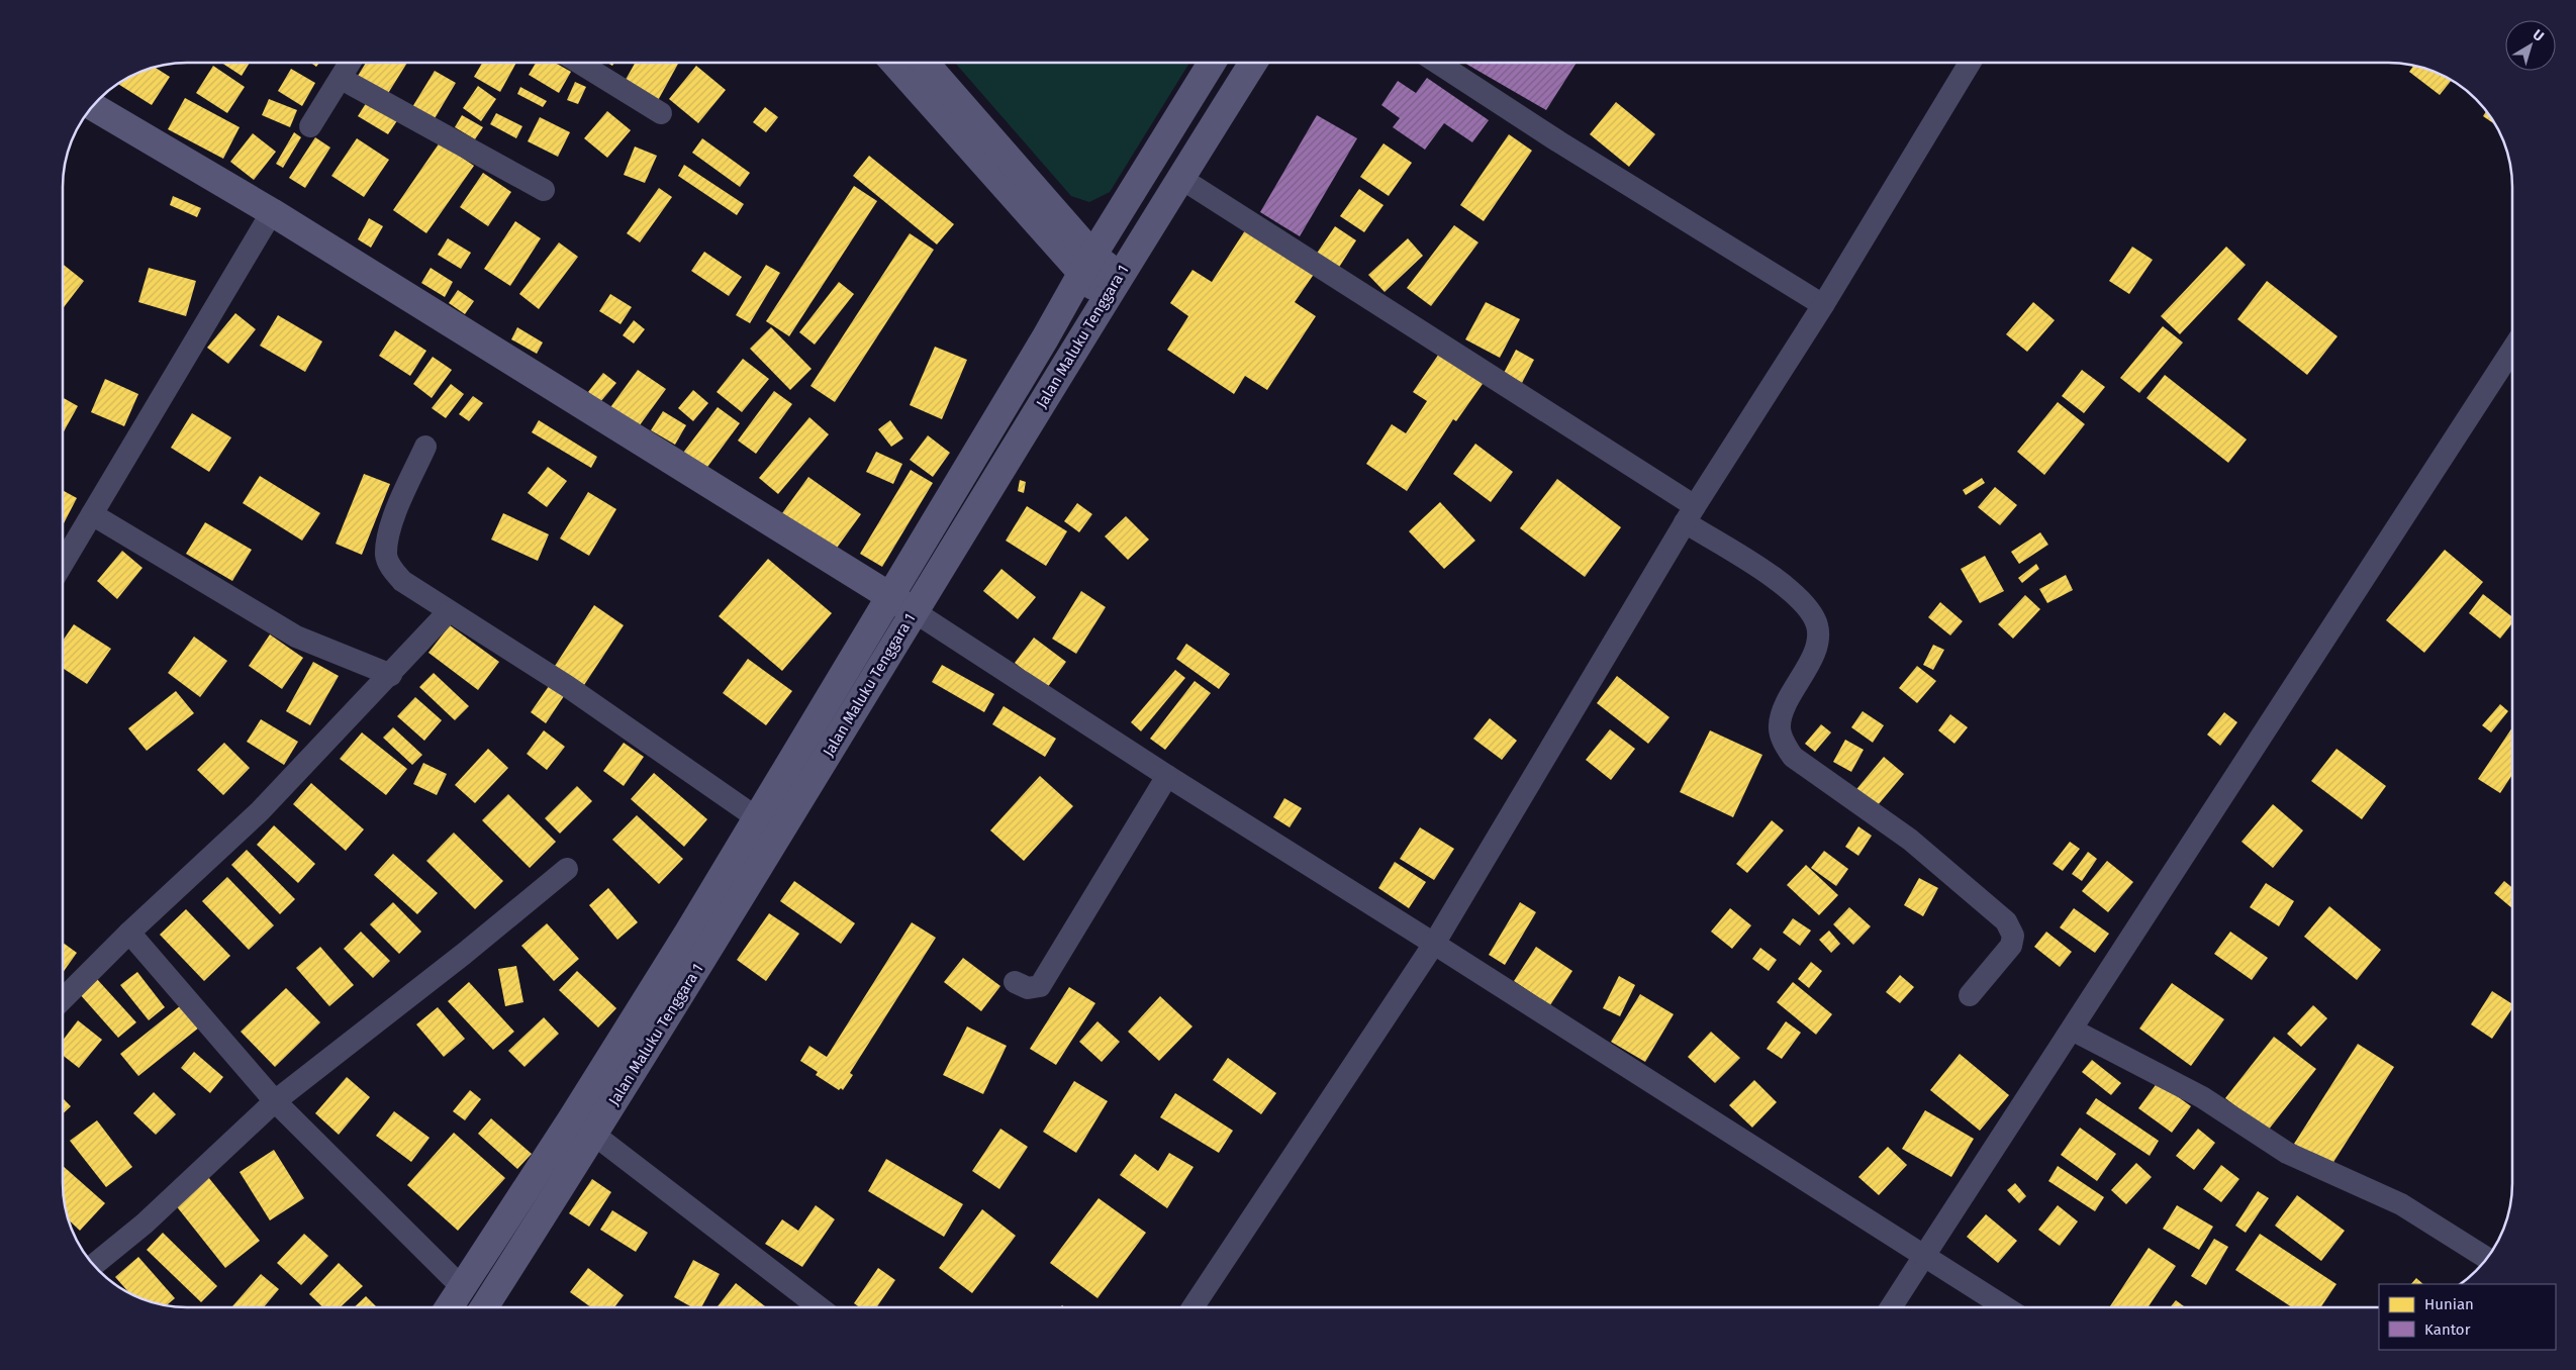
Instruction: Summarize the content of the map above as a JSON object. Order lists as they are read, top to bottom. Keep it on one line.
{"streets":{"main road":["Jalan Maluku Tenggara 1"]},"legend":["Hunian","Kantor"],"north":"top right"}
